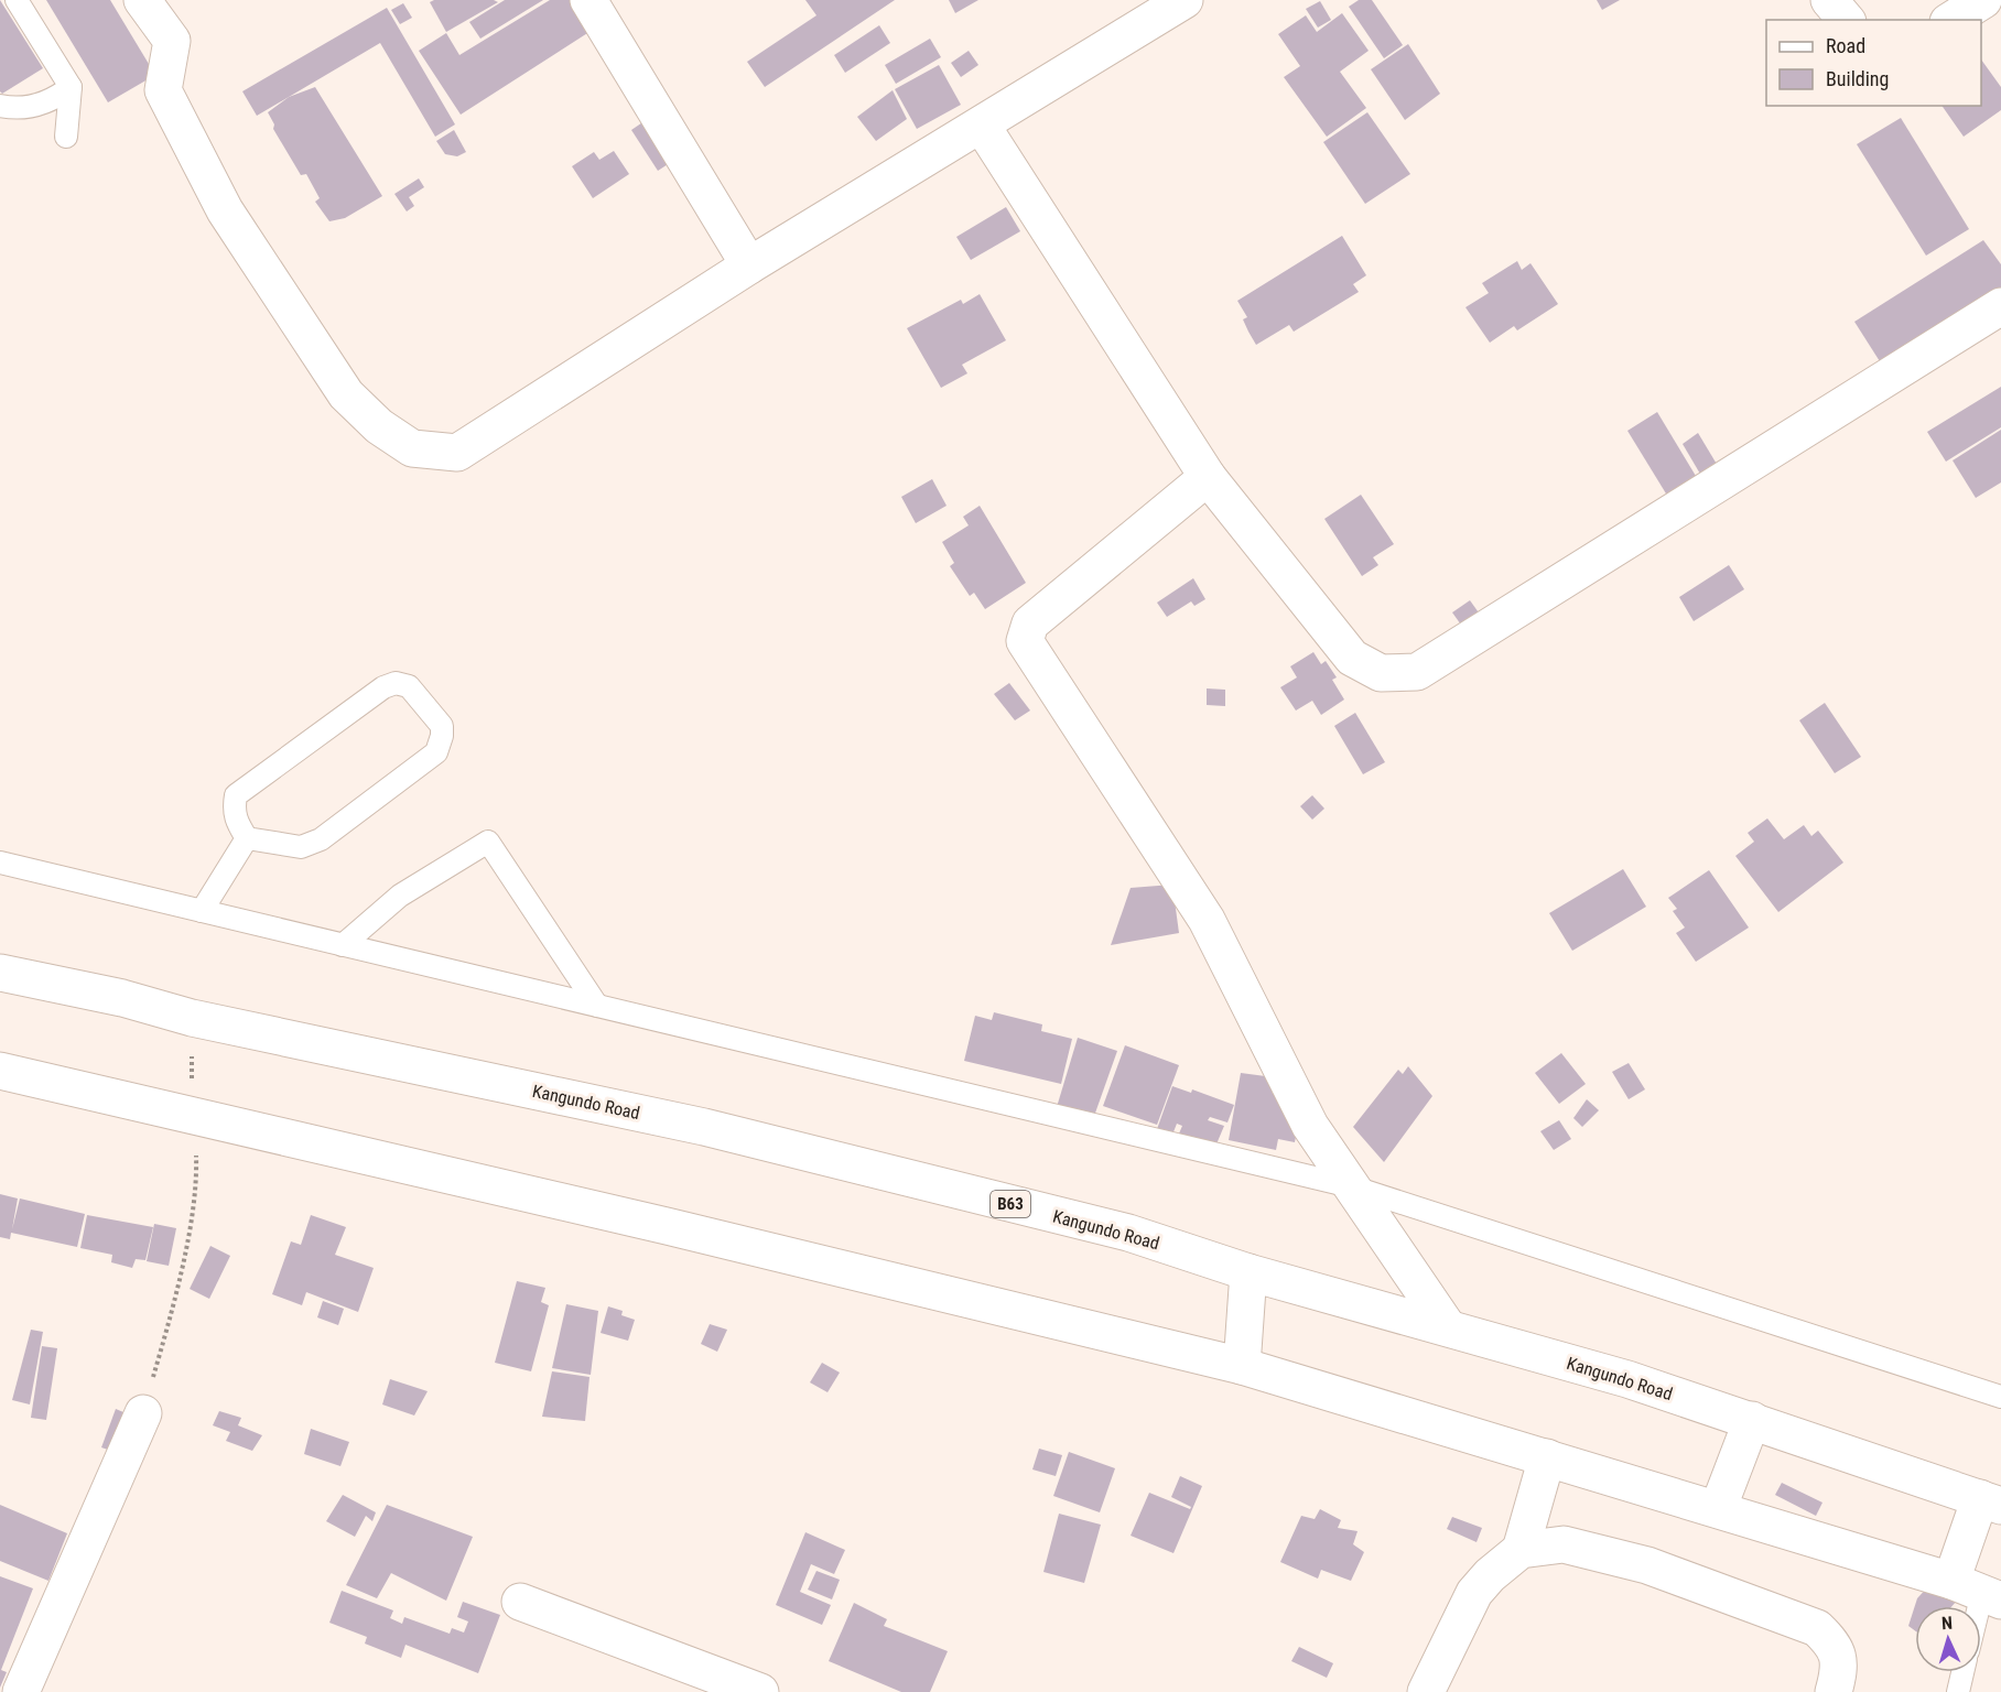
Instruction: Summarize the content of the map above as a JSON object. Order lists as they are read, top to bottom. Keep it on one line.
{"streets":{"main road":["Kangundo Road","B63"]},"legend":["Road","Building"],"north":"top"}
